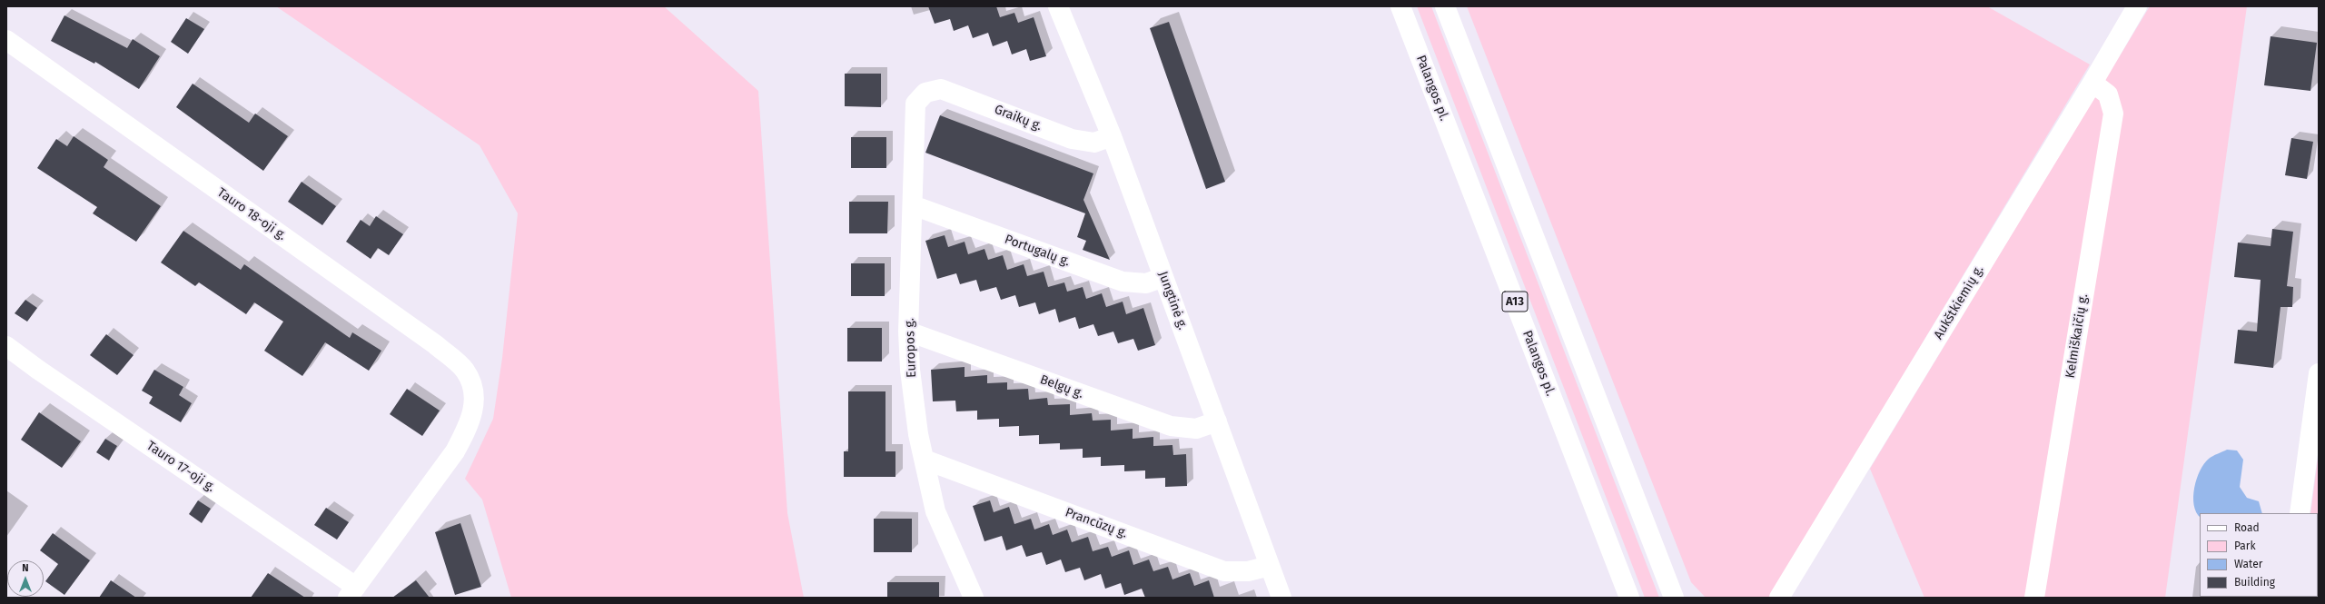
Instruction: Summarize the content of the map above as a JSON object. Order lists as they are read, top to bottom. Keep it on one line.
{"streets":{"main road":["Palangos pl.","Graikų g.","Tauro 18-oji g.","Portugalų g.","Jungtinė g.","A13","Aukštkiemių g.","Kelmiškaičių g.","Europos g.","Belgų g.","Tauro 17-oji g.","Prancūzų g."]},"crossings":[["Graikų g.","Jungtinė g."],["Graikų g.","Europos g."],["Tauro 18-oji g.","Tauro 17-oji g."],["Portugalų g.","Jungtinė g."],["Portugalų g.","Europos g."],["Jungtinė g.","Belgų g."],["Jungtinė g.","Prancūzų g."],["Aukštkiemių g.","Kelmiškaičių g."],["Europos g.","Belgų g."],["Europos g.","Prancūzų g."]],"legend":["Road","Park","Water","Building"],"north":"top"}
